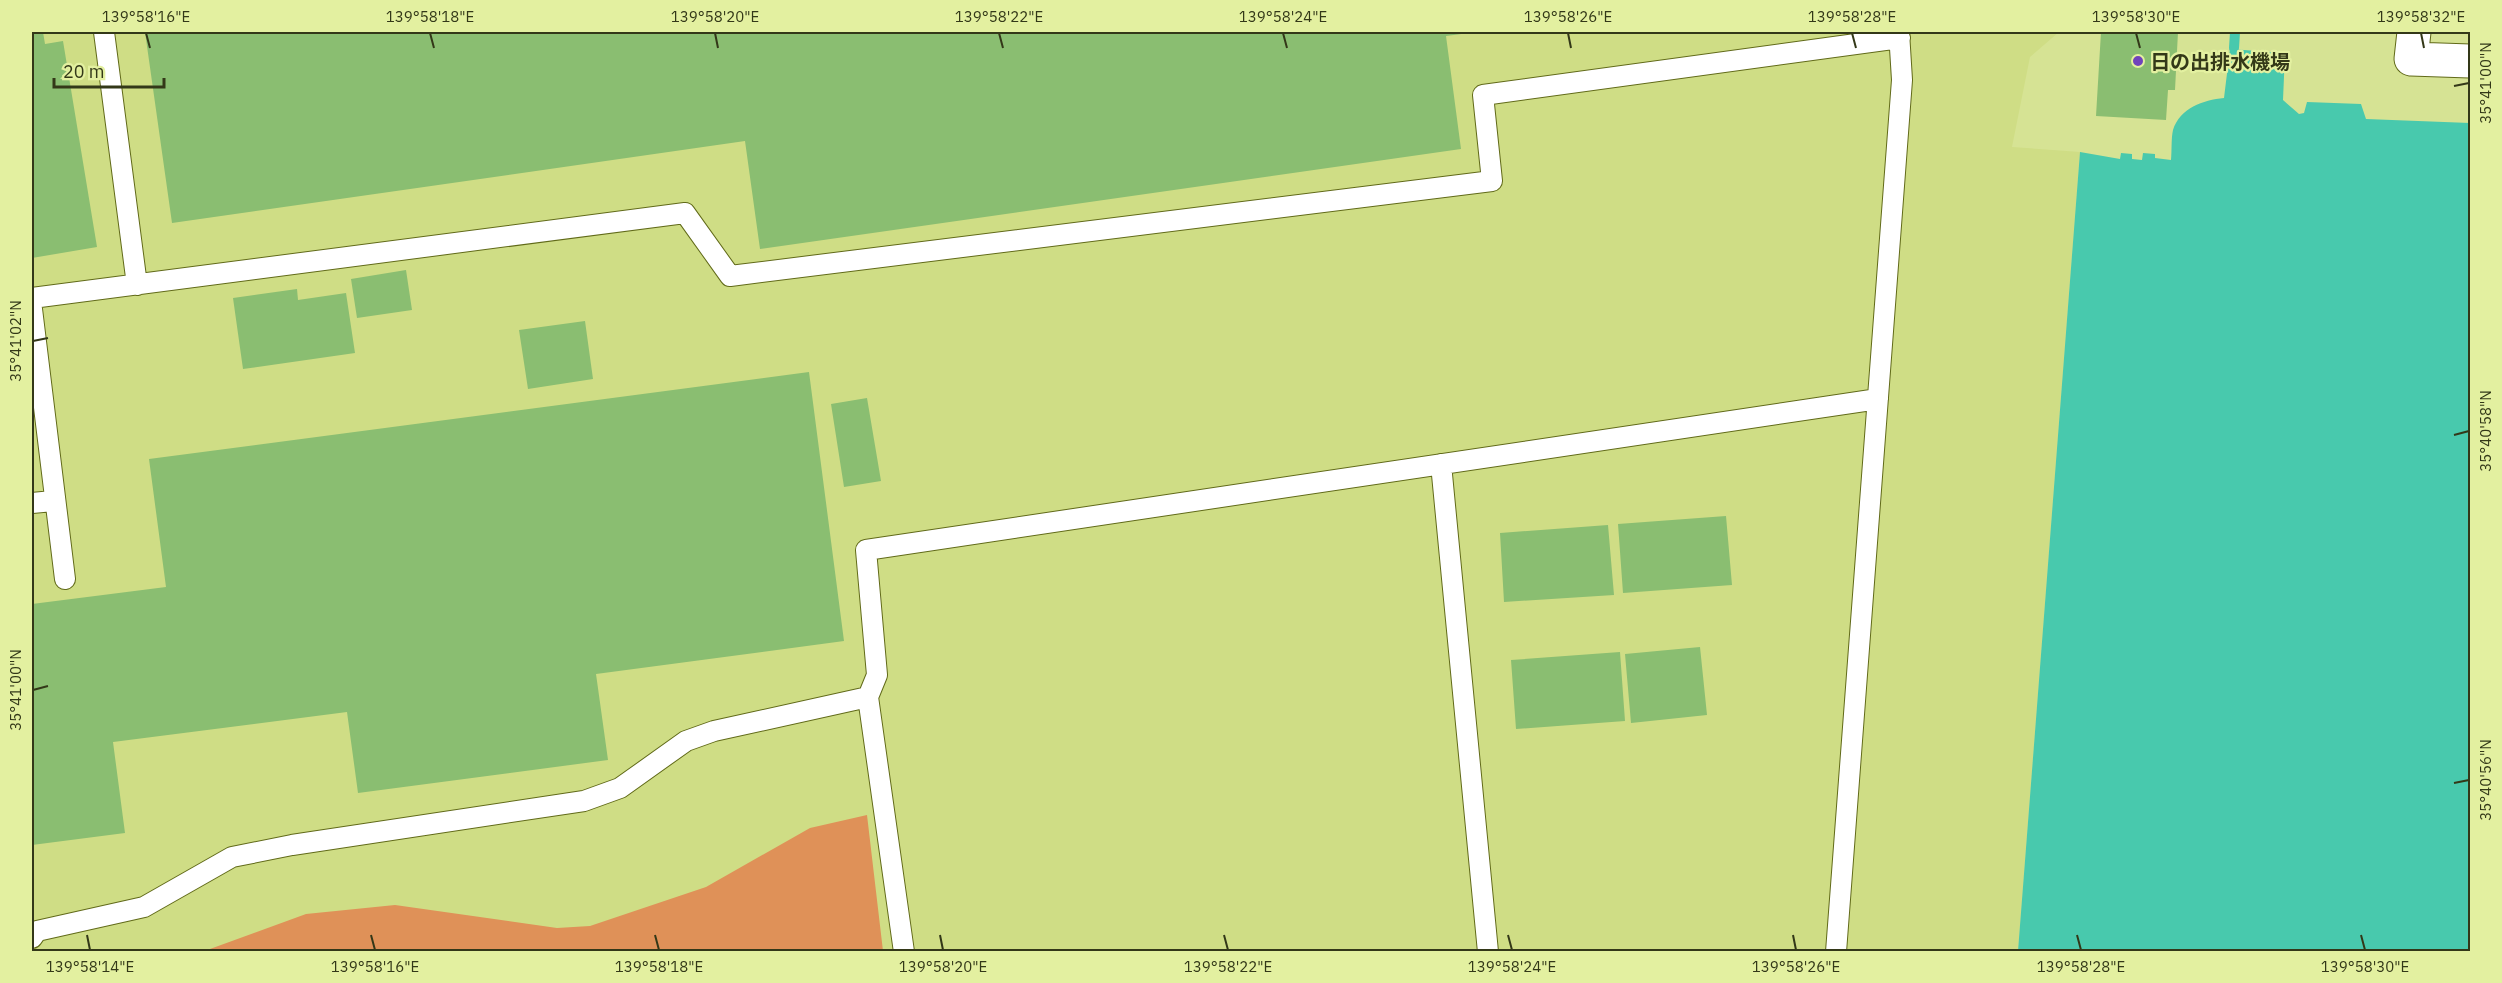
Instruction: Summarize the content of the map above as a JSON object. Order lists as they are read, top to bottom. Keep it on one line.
{"places":["日の出排水機場"],"scale_bar":"20 m","coordinates":["139°58'16\"E","139°58'18\"E","139°58'20\"E","139°58'22\"E","139°58'24\"E","139°58'26\"E","139°58'28\"E","139°58'30\"E","139°58'32\"E","35°41'00\"N","35°41'02\"N","35°40'58\"N","35°40'56\"N","139°58'14\"E"]}
